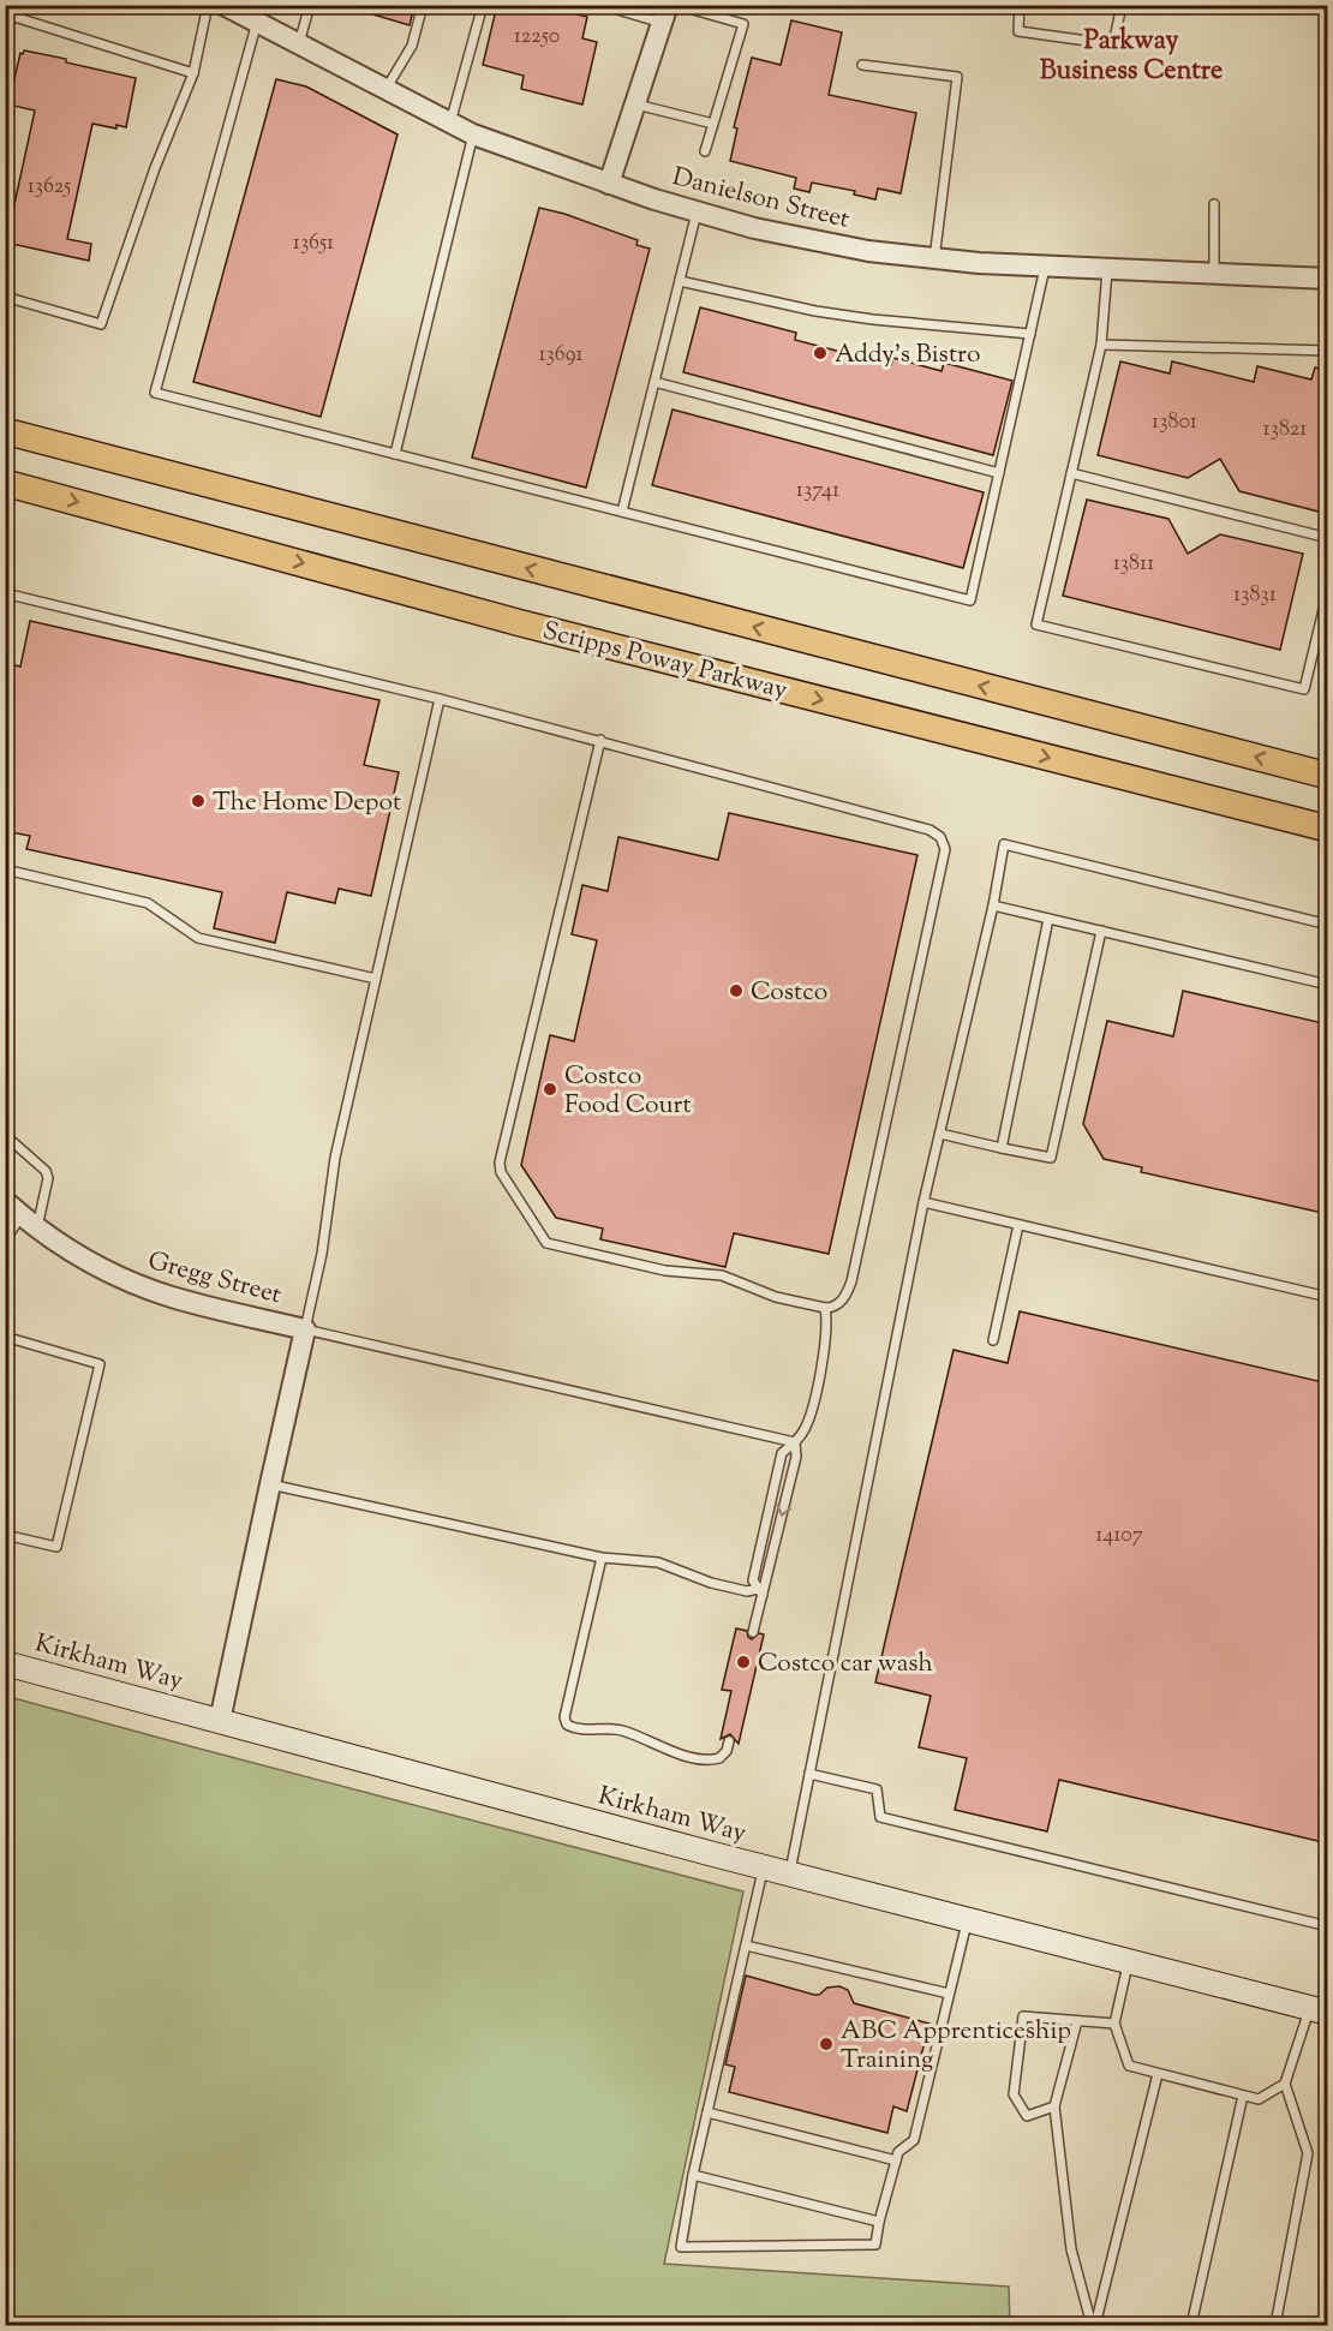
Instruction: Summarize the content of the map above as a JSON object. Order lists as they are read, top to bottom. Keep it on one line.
{"streets":{"main road":["Scripps Poway Parkway","Kirkham Way"],"street":["Danielson Street","Gregg Street"]},"districts":["Parkway Business Centre"],"places":["Addy's Bistro","The Home Depot","Costco","Costco Food Court","Costco car wash","ABC Apprenticeship Training"],"house_numbers":["12250","13625","13651","13691","13801","13821","13741","13811","13831","14107"]}
